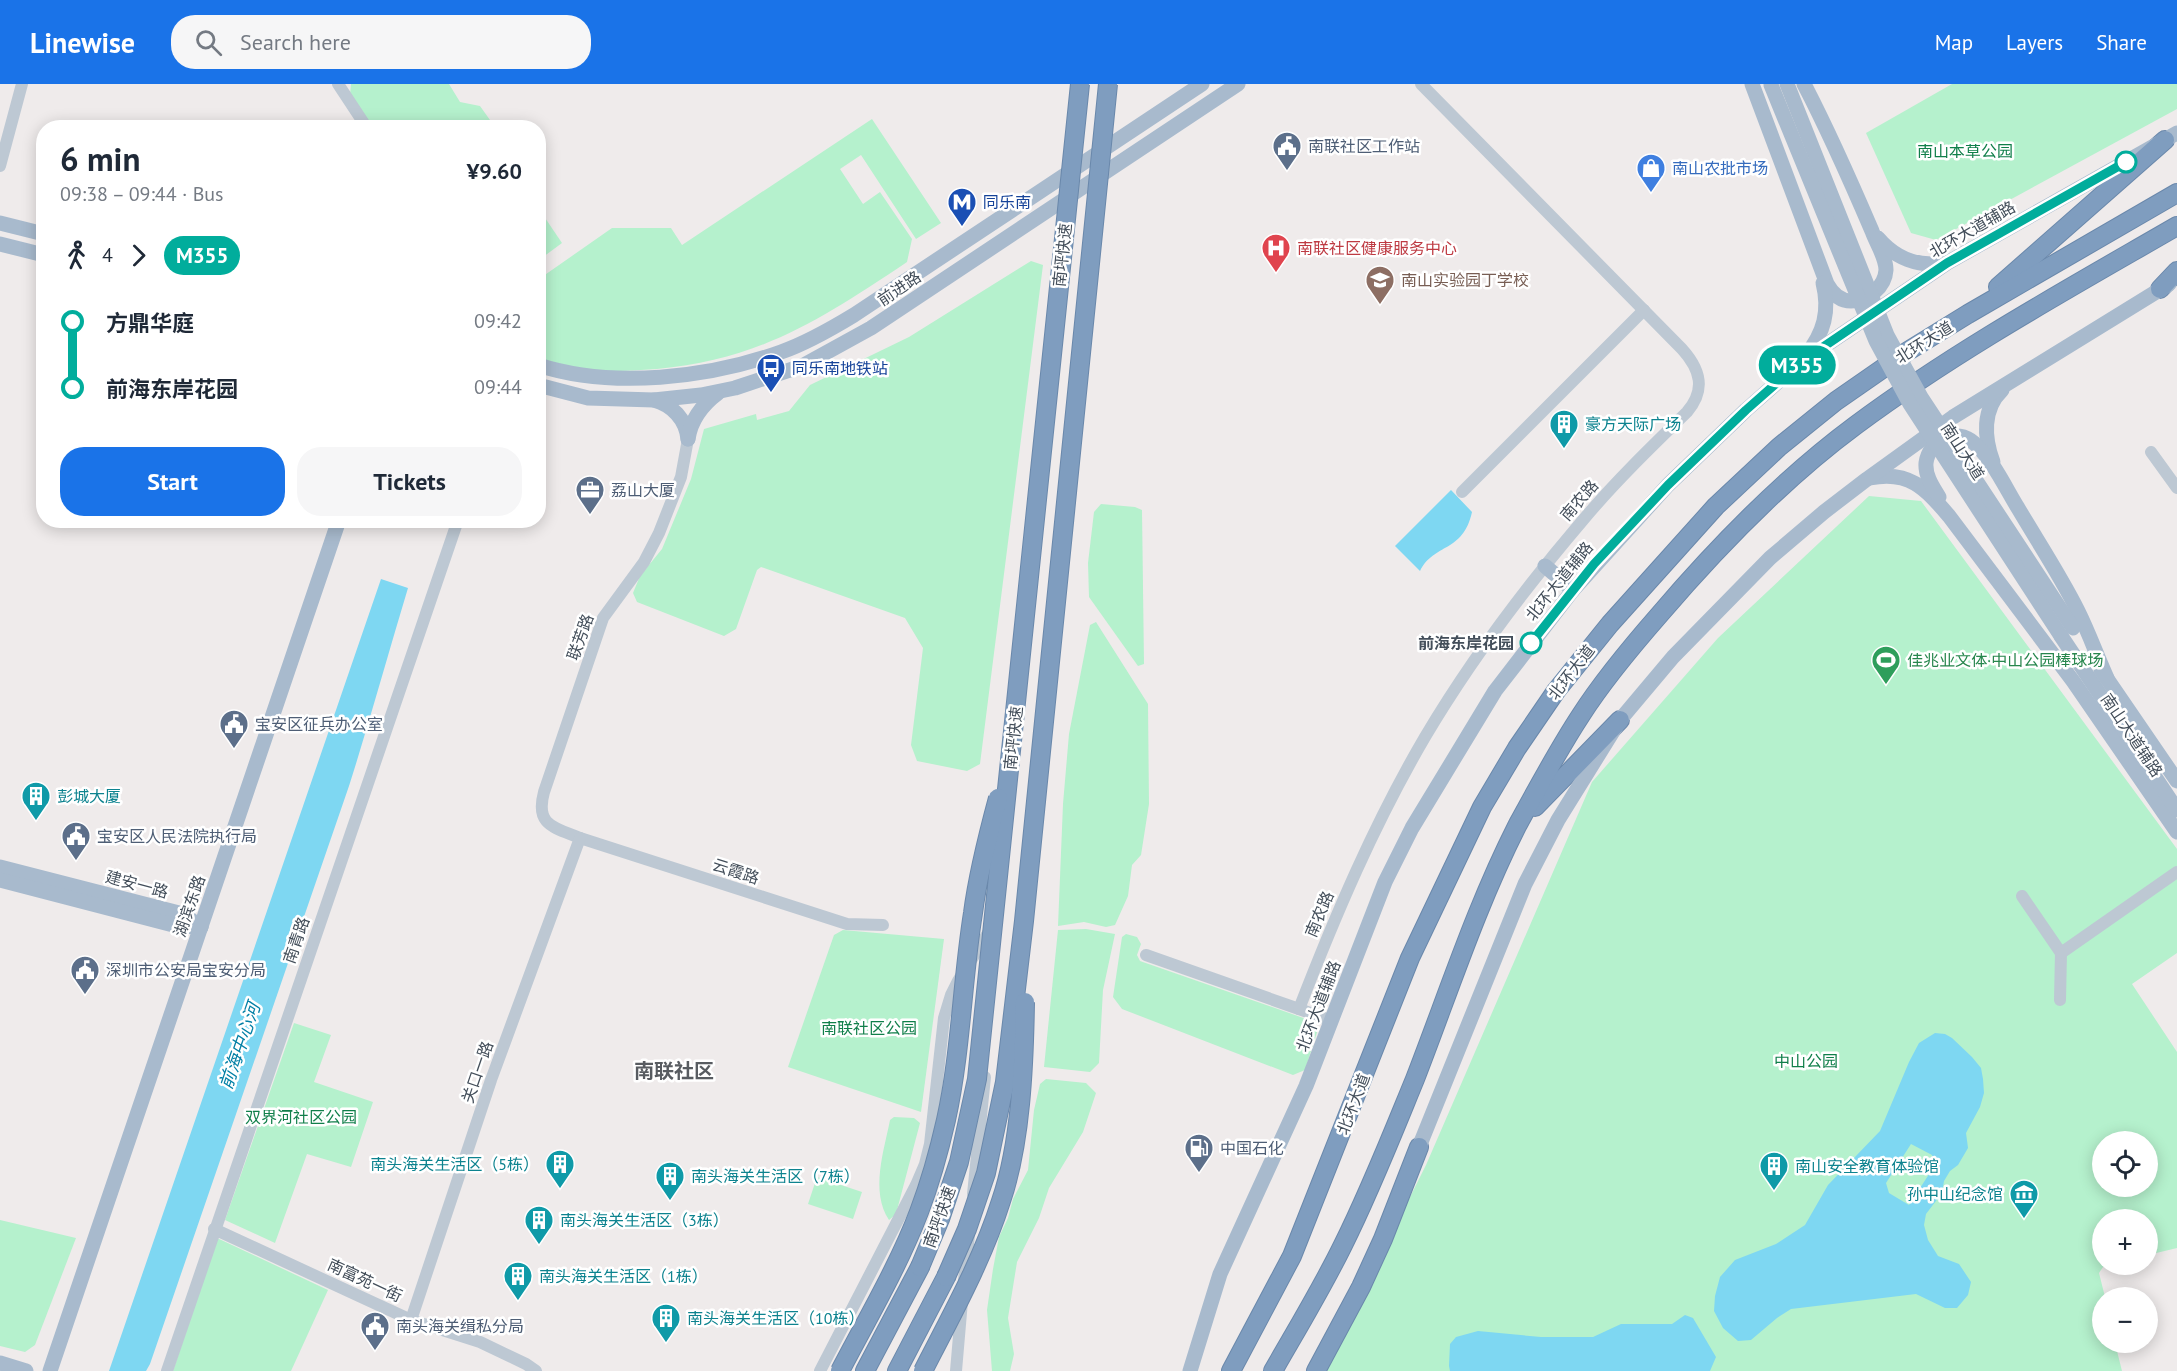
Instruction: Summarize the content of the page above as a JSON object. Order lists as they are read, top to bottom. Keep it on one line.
{"streets":{"highway":["南坪快速","北环大道"],"main road":["北环大道辅路","前进路","南山大道","南山大道辅路","建安一路","湖滨东路"],"street":["南农路","联芳路","云霞路","南青路","关口一路","南富苑一街"]},"crossings":[["南山大道","南山大道辅路"],["联芳路","云霞路"],["联芳路","关口一路"],["云霞路","关口一路"],["建安一路","湖滨东路"],["南青路","南富苑一街"],["关口一路","南富苑一街"]],"districts":["南联社区"],"water":["前海中心河"],"parks":["南山本草公园","南联社区公园","中山公园","双界河社区公园"],"places":{"public building":["南联社区工作站","宝安区征兵办公室","宝安区人民法院执行局","深圳市公安局宝安分局","南头海关缉私分局"],"shop":["南山农批市场"],"metro station":["同乐南"],"hospital":["南联社区健康服务中心"],"school or university":["南山实验园丁学校"],"bus stop":["同乐南地铁站"],"building":["豪方天际广场","彭城大厦","南头海关生活区（5栋）","南山安全教育体验馆","南头海关生活区（7栋）","南头海关生活区（3栋）","南头海关生活区（1栋）","南头海关生活区（10栋）"],"office":["荔山大厦"],"other":["前海东岸花园"],"sports":["佳兆业文体·中山公园棒球场"],"fuel station":["中国石化"],"museum":["孙中山纪念馆"]},"lines":["bus line M355"],"page":{"header":"Linewise","search":"Search here","nav":["Map","Layers","Share"],"on_map":"M355","heading":["6 min","09:38 – 09:44 · Bus","¥9.60"],"legs":["4","M355"],"list":[{"name":"方鼎华庭","value":"09:42"},{"name":"前海东岸花园","value":"09:44"}],"buttons":["Start","Tickets"],"map_buttons":["+","−"]}}
